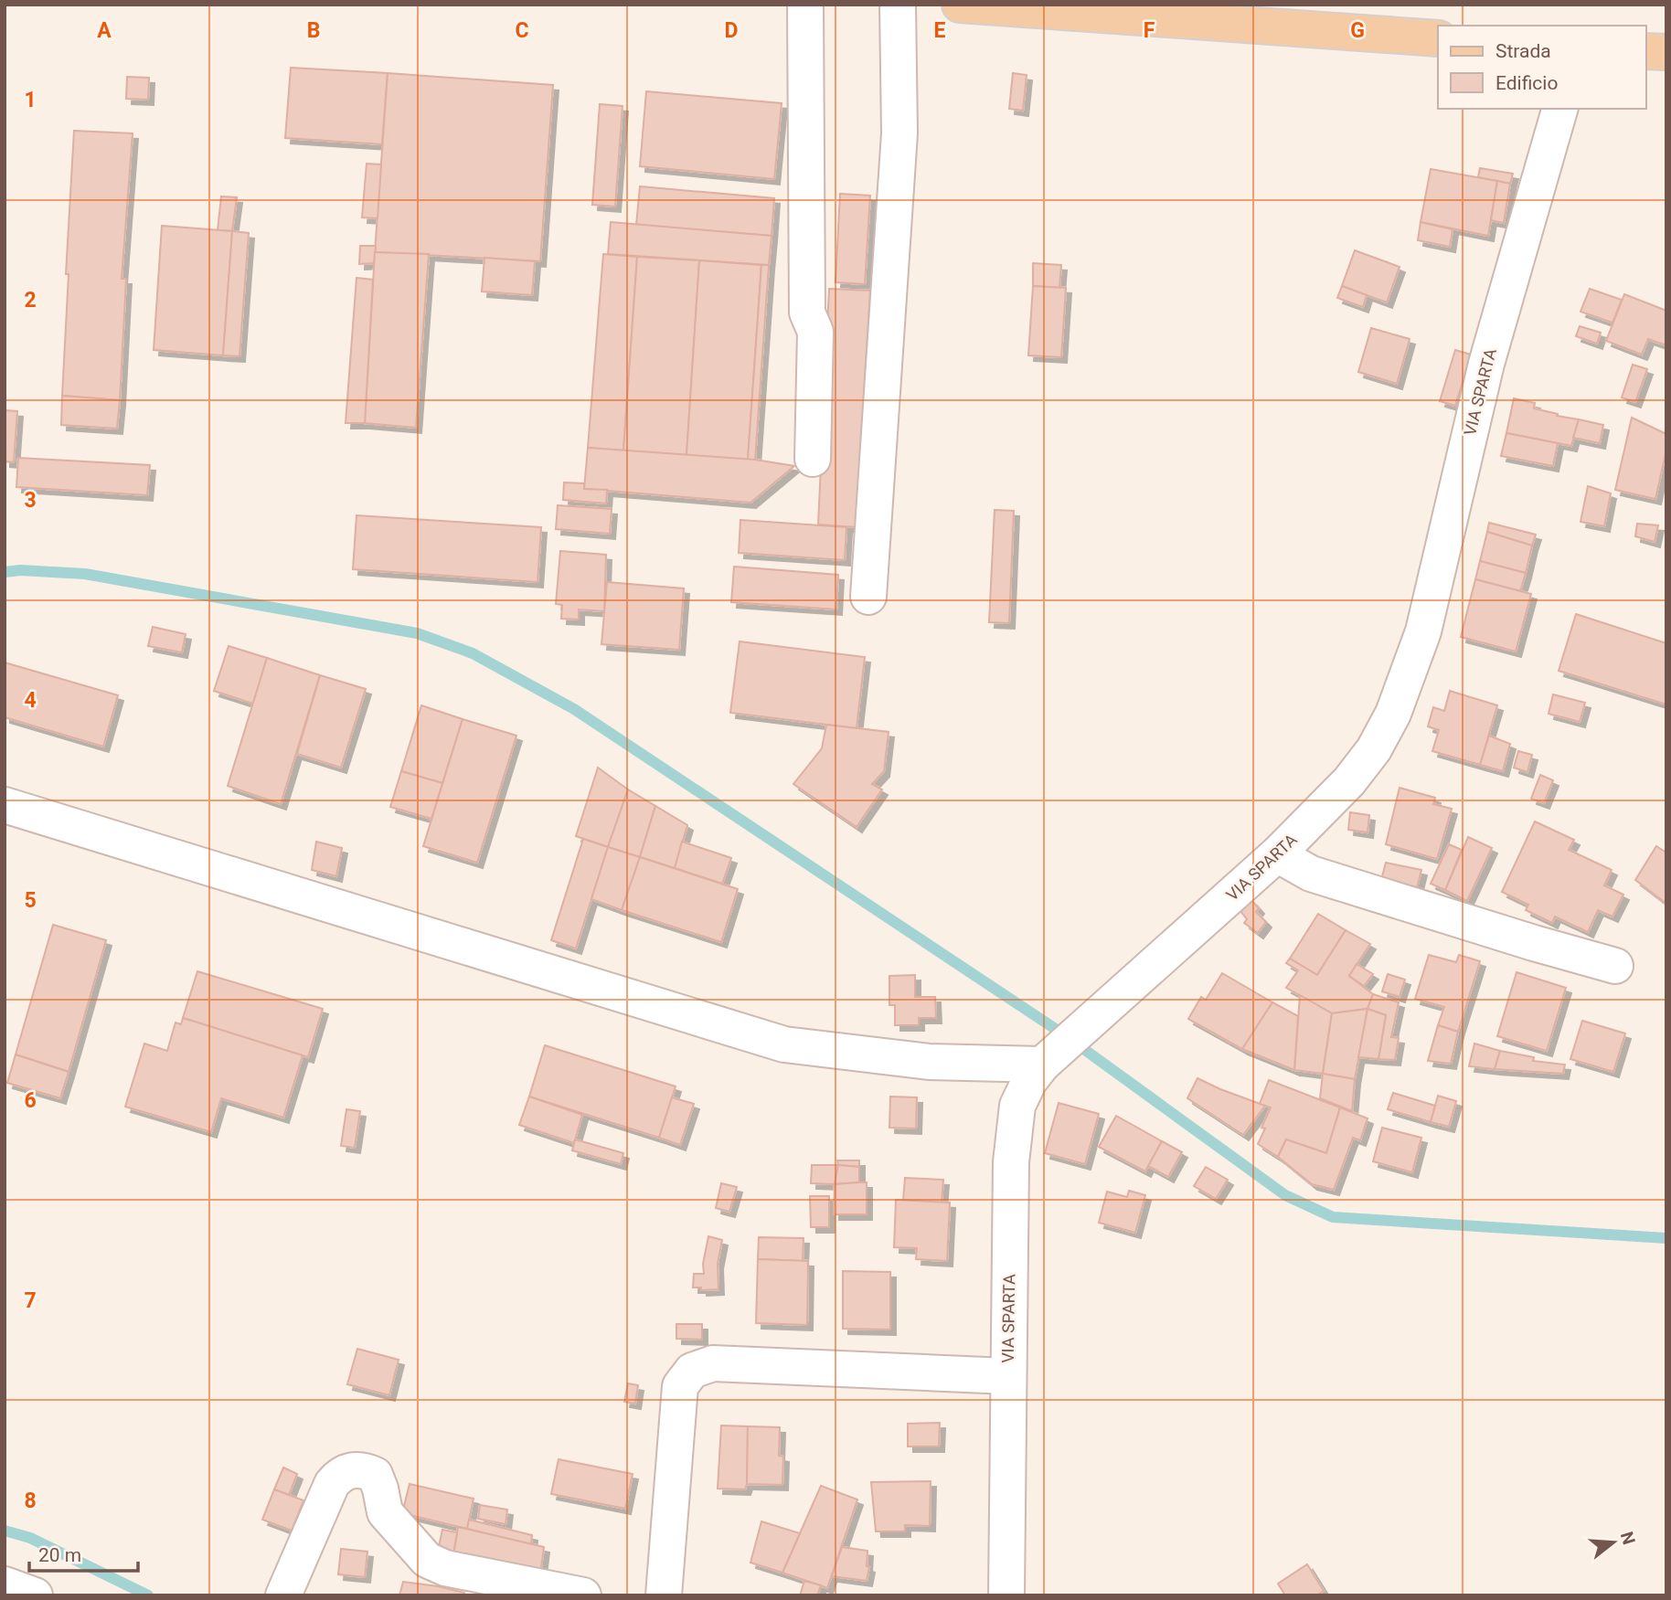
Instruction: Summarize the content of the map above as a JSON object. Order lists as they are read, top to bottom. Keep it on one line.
{"streets":{"street":["VIA SPARTA"]},"legend":["Strada","Edificio"],"scale_bar":"20 m","north":"right","grid":{"columns":["A","B","C","D","E","F","G"],"rows":["1","2","3","4","5","6","7","8"]}}
